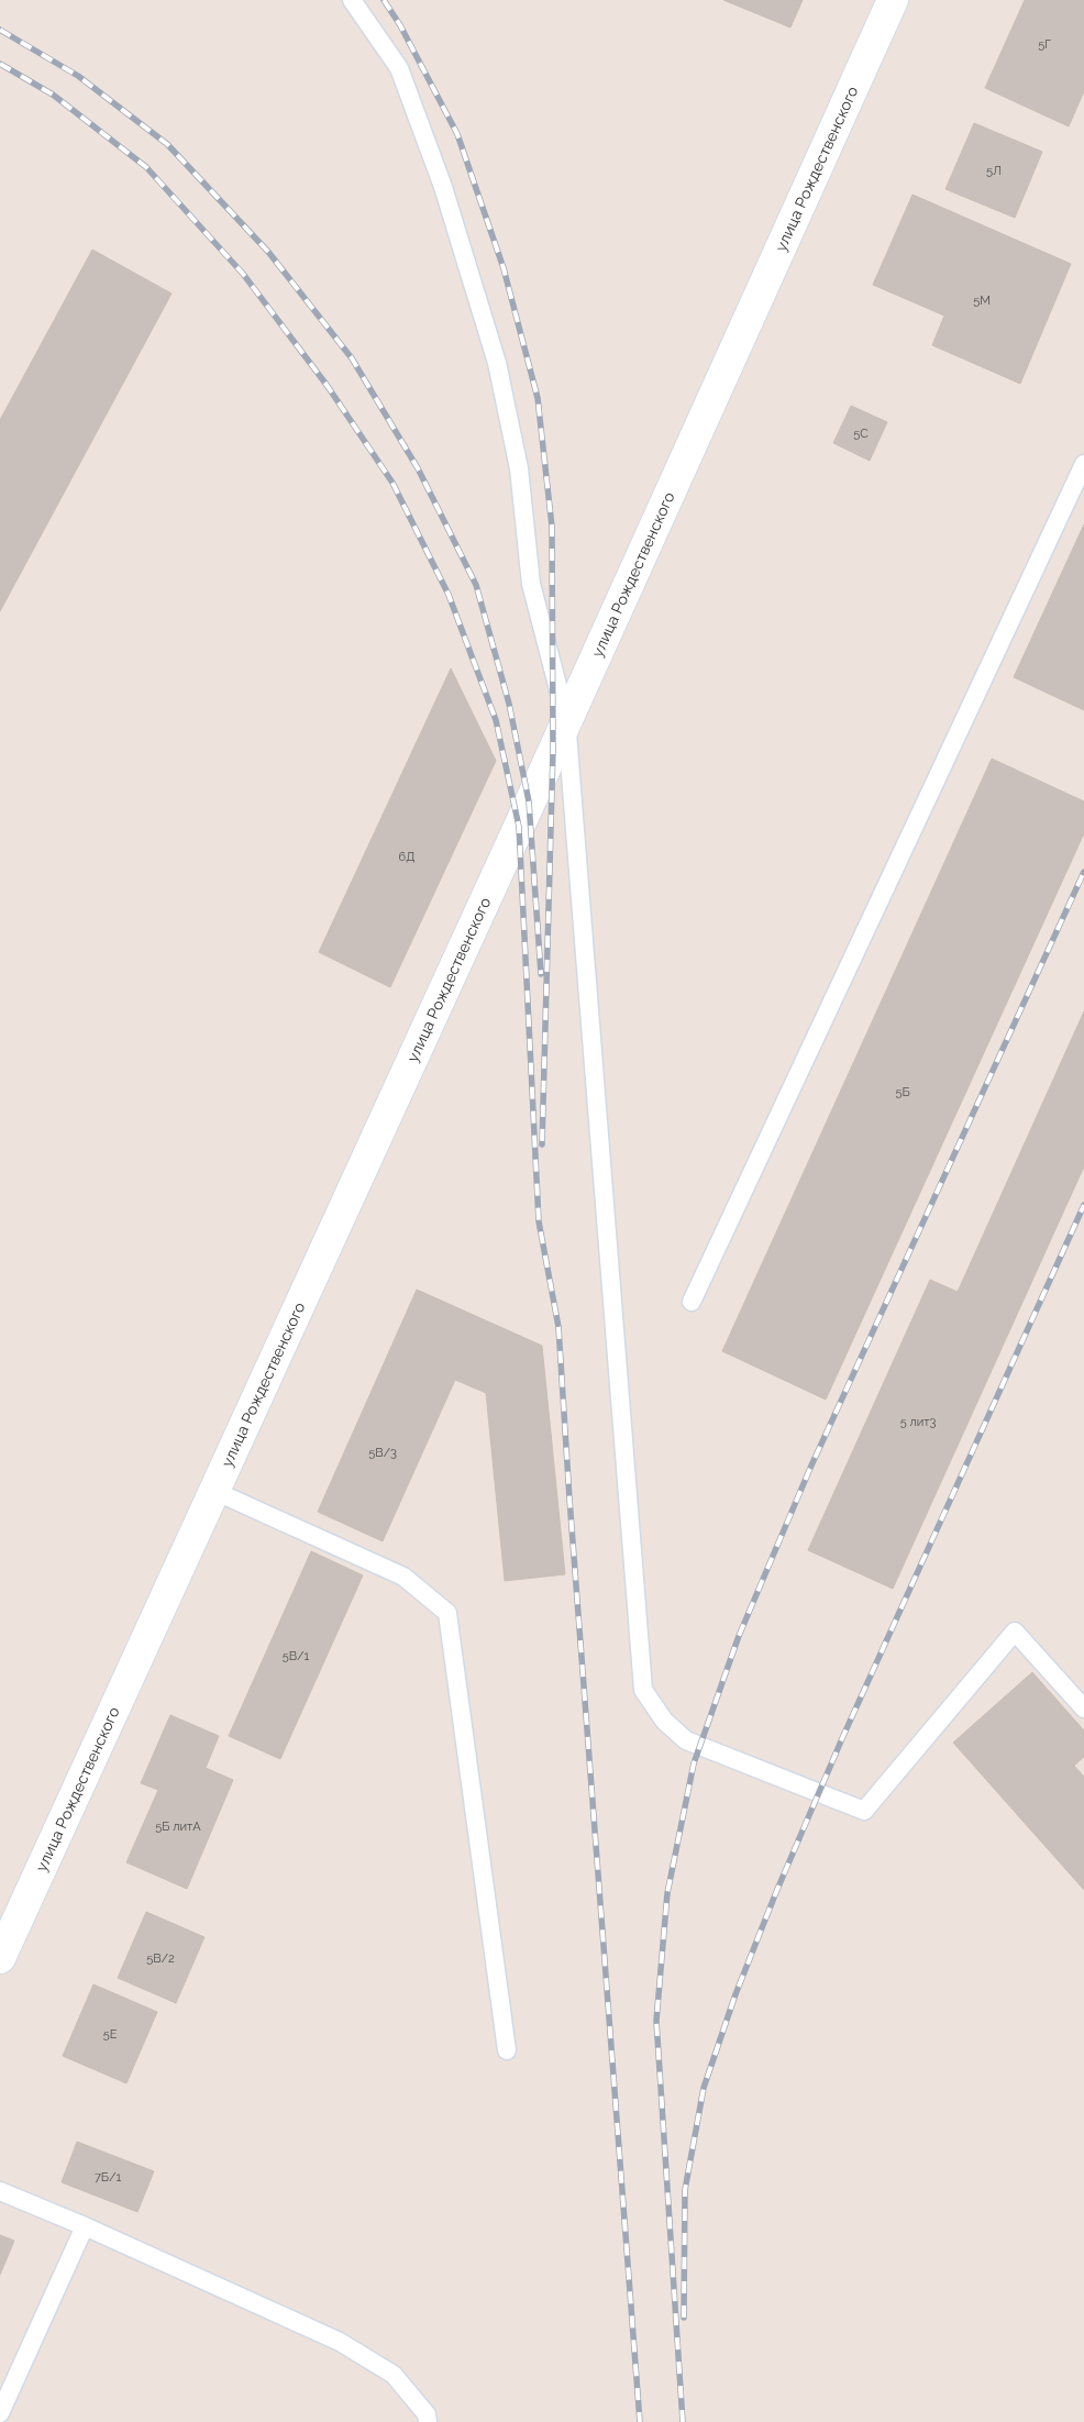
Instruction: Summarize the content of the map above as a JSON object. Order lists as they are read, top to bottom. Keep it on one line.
{"streets":{"main road":["улица Рождественского"]},"house_numbers":["5Г","5Л","5М","5С","6Д","5Б","5 лит3","5В/3","5В/1","5Б литА","5В/2","5Е","7Б/1"]}
